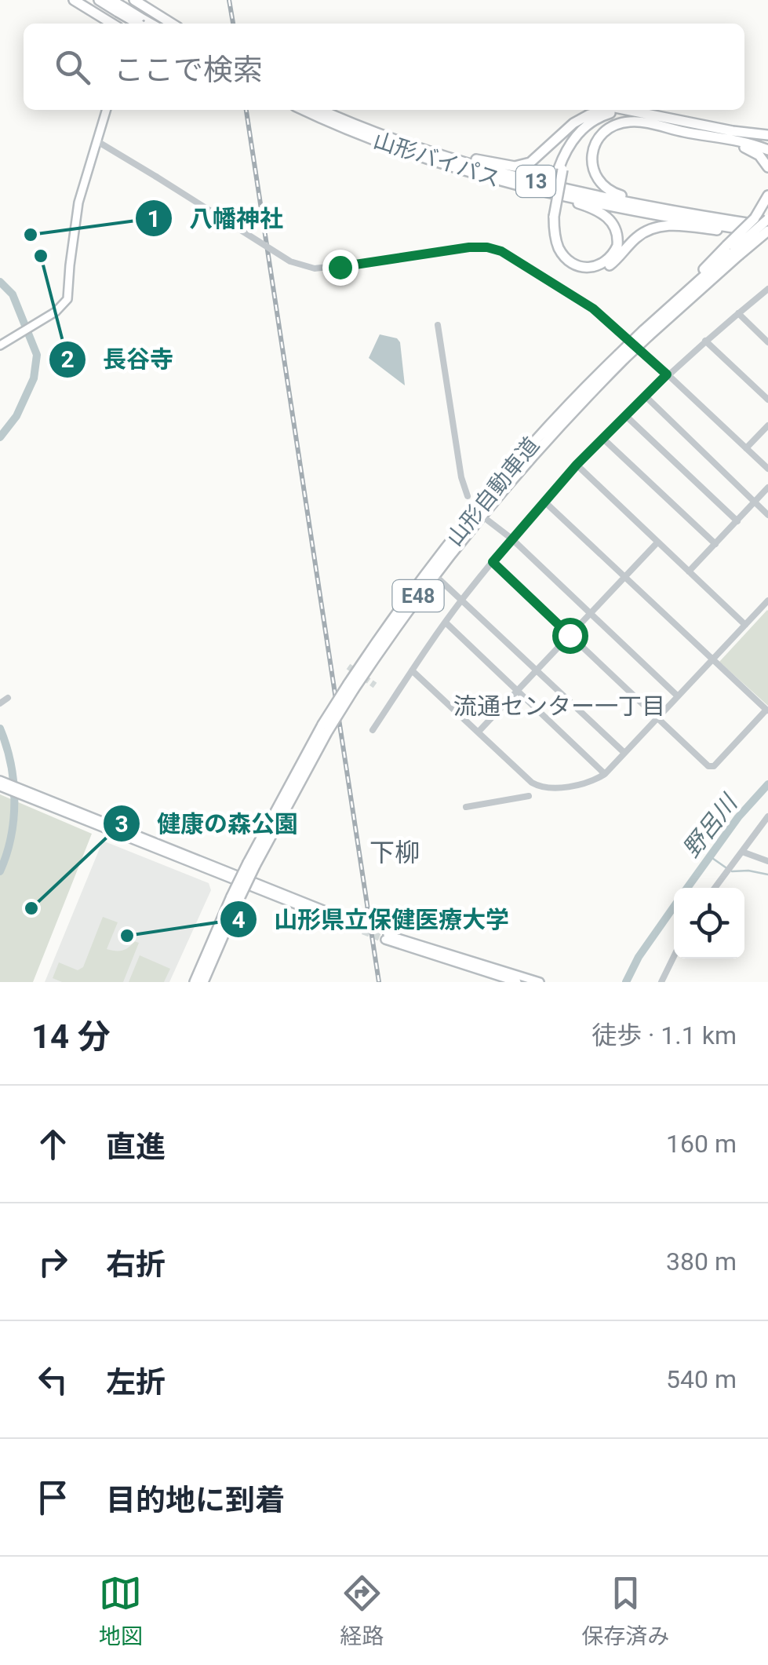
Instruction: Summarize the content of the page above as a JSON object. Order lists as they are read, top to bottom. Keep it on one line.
{"streets":{"highway":["山形バイパス","13","山形自動車道","E48"]},"crossings":[["山形バイパス","山形自動車道"]],"districts":["流通センター一丁目","下柳"],"water":["野呂川"],"places":["八幡神社","長谷寺","健康の森公園","山形県立保健医療大学"],"page":{"search":"ここで検索","heading":["14 分","徒歩 · 1.1 km"],"list":[["直進","160 m"],["右折","380 m"],["左折","540 m"],"目的地に到着"],"nav":["地図","経路","保存済み"]}}
